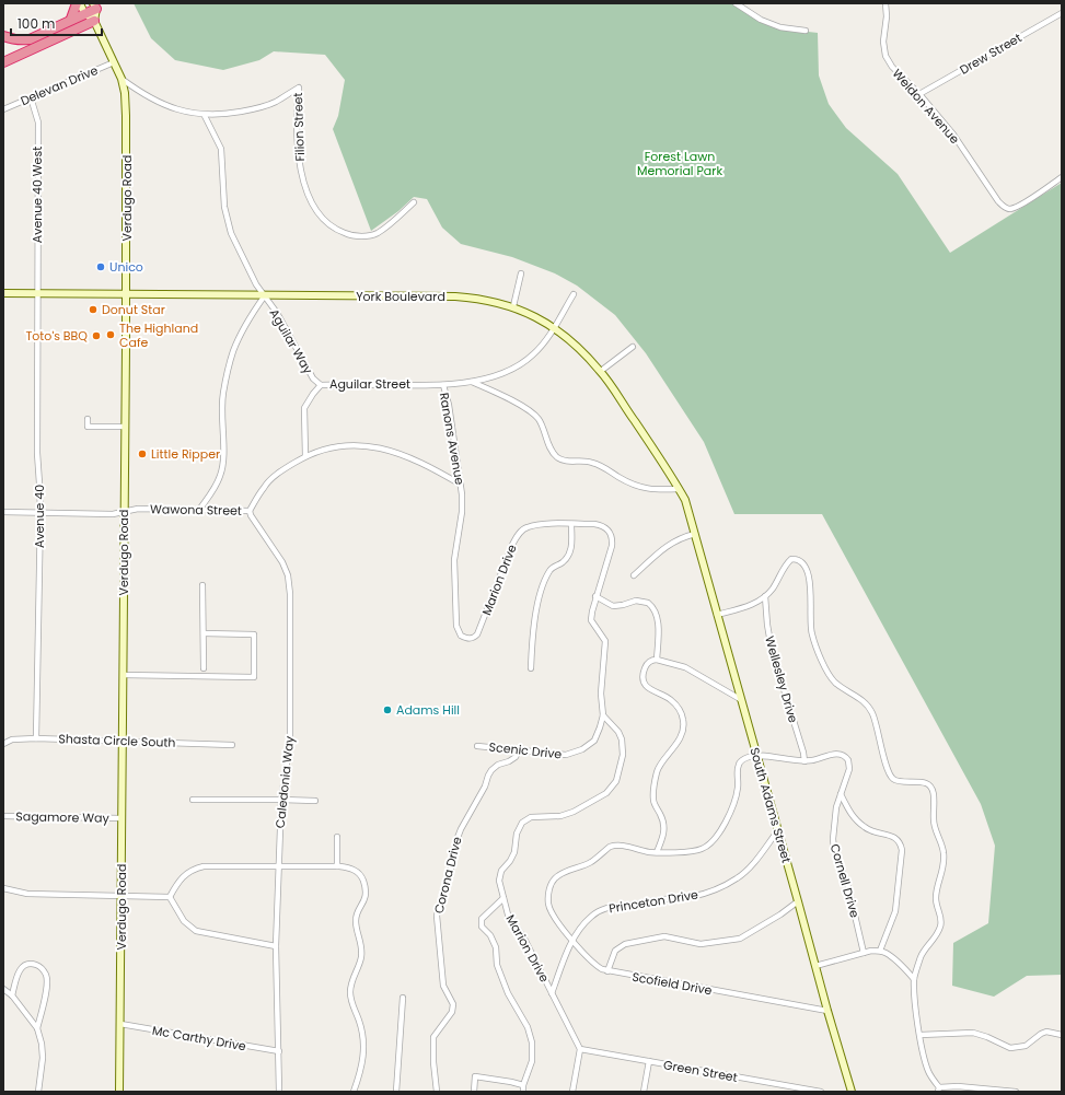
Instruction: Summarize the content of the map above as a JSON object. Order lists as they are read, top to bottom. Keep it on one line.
{"streets":{"street":["Drew Street","Delevan Drive","Weldon Avenue","Filion Street","Avenue 40 West","Verdugo Road","York Boulevard","Aguilar Way","Aguilar Street","Ranons Avenue","Wawona Street","Avenue 40","Marion Drive","Wellesley Drive","Shasta Circle South","Scenic Drive","Caledonia Way","South Adams Street","Sagamore Way","Corona Drive","Cornell Drive","Princeton Drive","Scofield Drive","Mc Carthy Drive","Green Street"]},"crossings":[["Drew Street","Weldon Avenue"],["Delevan Drive","Avenue 40 West"],["Delevan Drive","Verdugo Road"],["Filion Street","Verdugo Road"],["Filion Street","Aguilar Way"],["Avenue 40 West","York Boulevard"],["Avenue 40 West","Avenue 40"],["Verdugo Road","York Boulevard"],["Verdugo Road","Wawona Street"],["Verdugo Road","Shasta Circle South"],["Verdugo Road","Sagamore Way"],["Verdugo Road","Mc Carthy Drive"],["York Boulevard","Aguilar Way"],["York Boulevard","Ranons Avenue"],["York Boulevard","Avenue 40"],["York Boulevard","South Adams Street"],["Aguilar Way","Aguilar Street"],["Aguilar Street","Ranons Avenue"],["Aguilar Street","Wawona Street"],["Ranons Avenue","Wawona Street"],["Ranons Avenue","Marion Drive"],["Wawona Street","Avenue 40"],["Wawona Street","Caledonia Way"],["Avenue 40","Shasta Circle South"],["Marion Drive","Scenic Drive"],["Marion Drive","Princeton Drive"],["Marion Drive","Green Street"],["Wellesley Drive","Cornell Drive"],["Scenic Drive","Corona Drive"],["Caledonia Way","Mc Carthy Drive"],["South Adams Street","Princeton Drive"],["South Adams Street","Scofield Drive"],["Princeton Drive","Scofield Drive"]],"parks":["Forest Lawn Memorial Park"],"places":["Unico","Donut Star","The Highland Cafe","Toto's BBQ","Little Ripper","Adams Hill"],"scale_bar":"100 m"}
